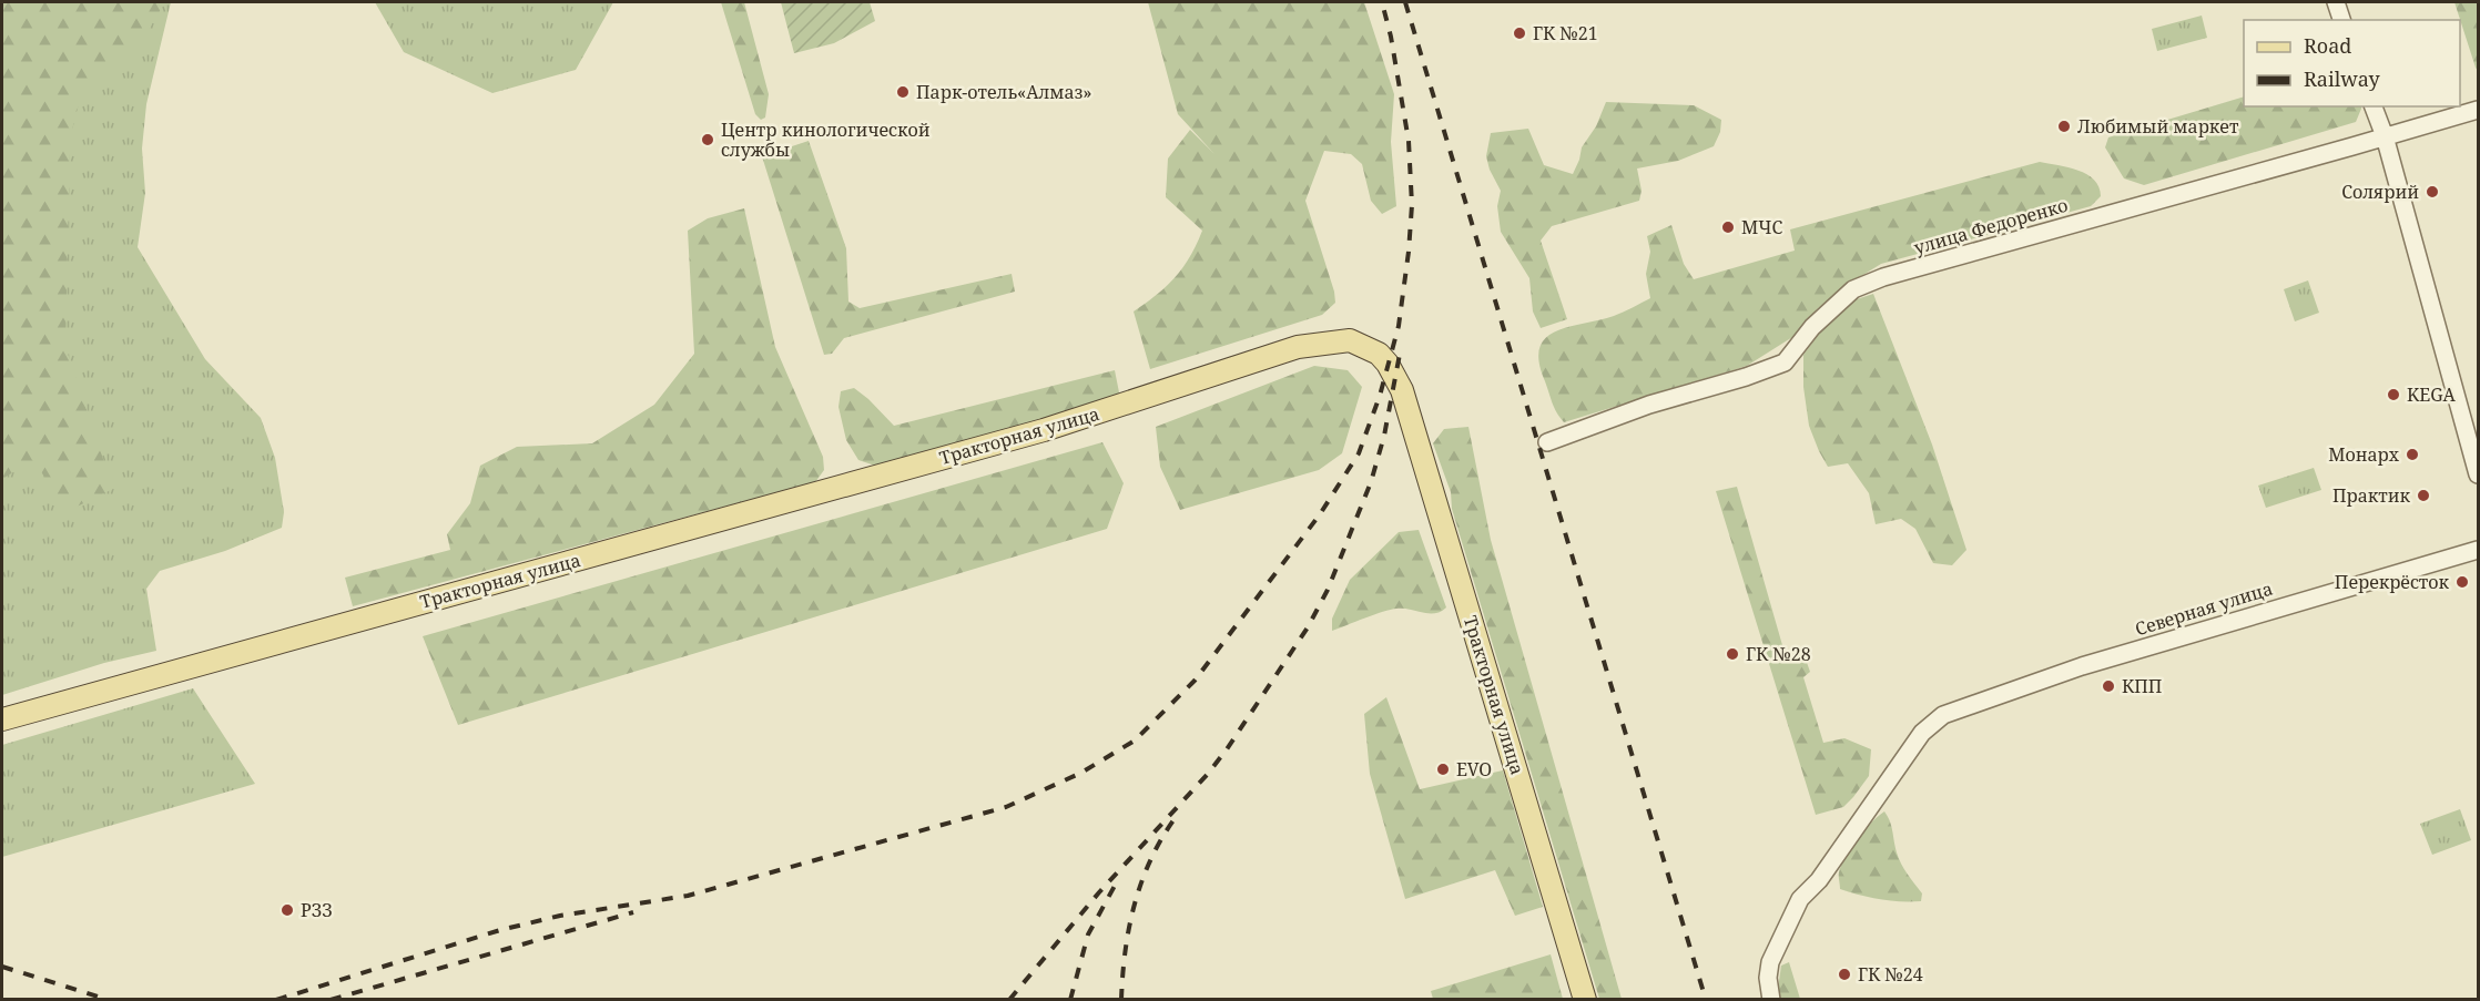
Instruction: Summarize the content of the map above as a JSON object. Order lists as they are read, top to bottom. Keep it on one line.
{"streets":{"main road":["Тракторная улица"],"street":["улица Федоренко","Северная улица"]},"places":["ГК №21","Парк-отель«Алмаз»","Любимый маркет","Центр кинологической службы","Солярий","МЧС","KEGA","Монарх","Практик","Перекрёсток","ГК №28","КПП","EVO","РЗЗ","ГК №24"],"legend":["Road","Railway"]}
